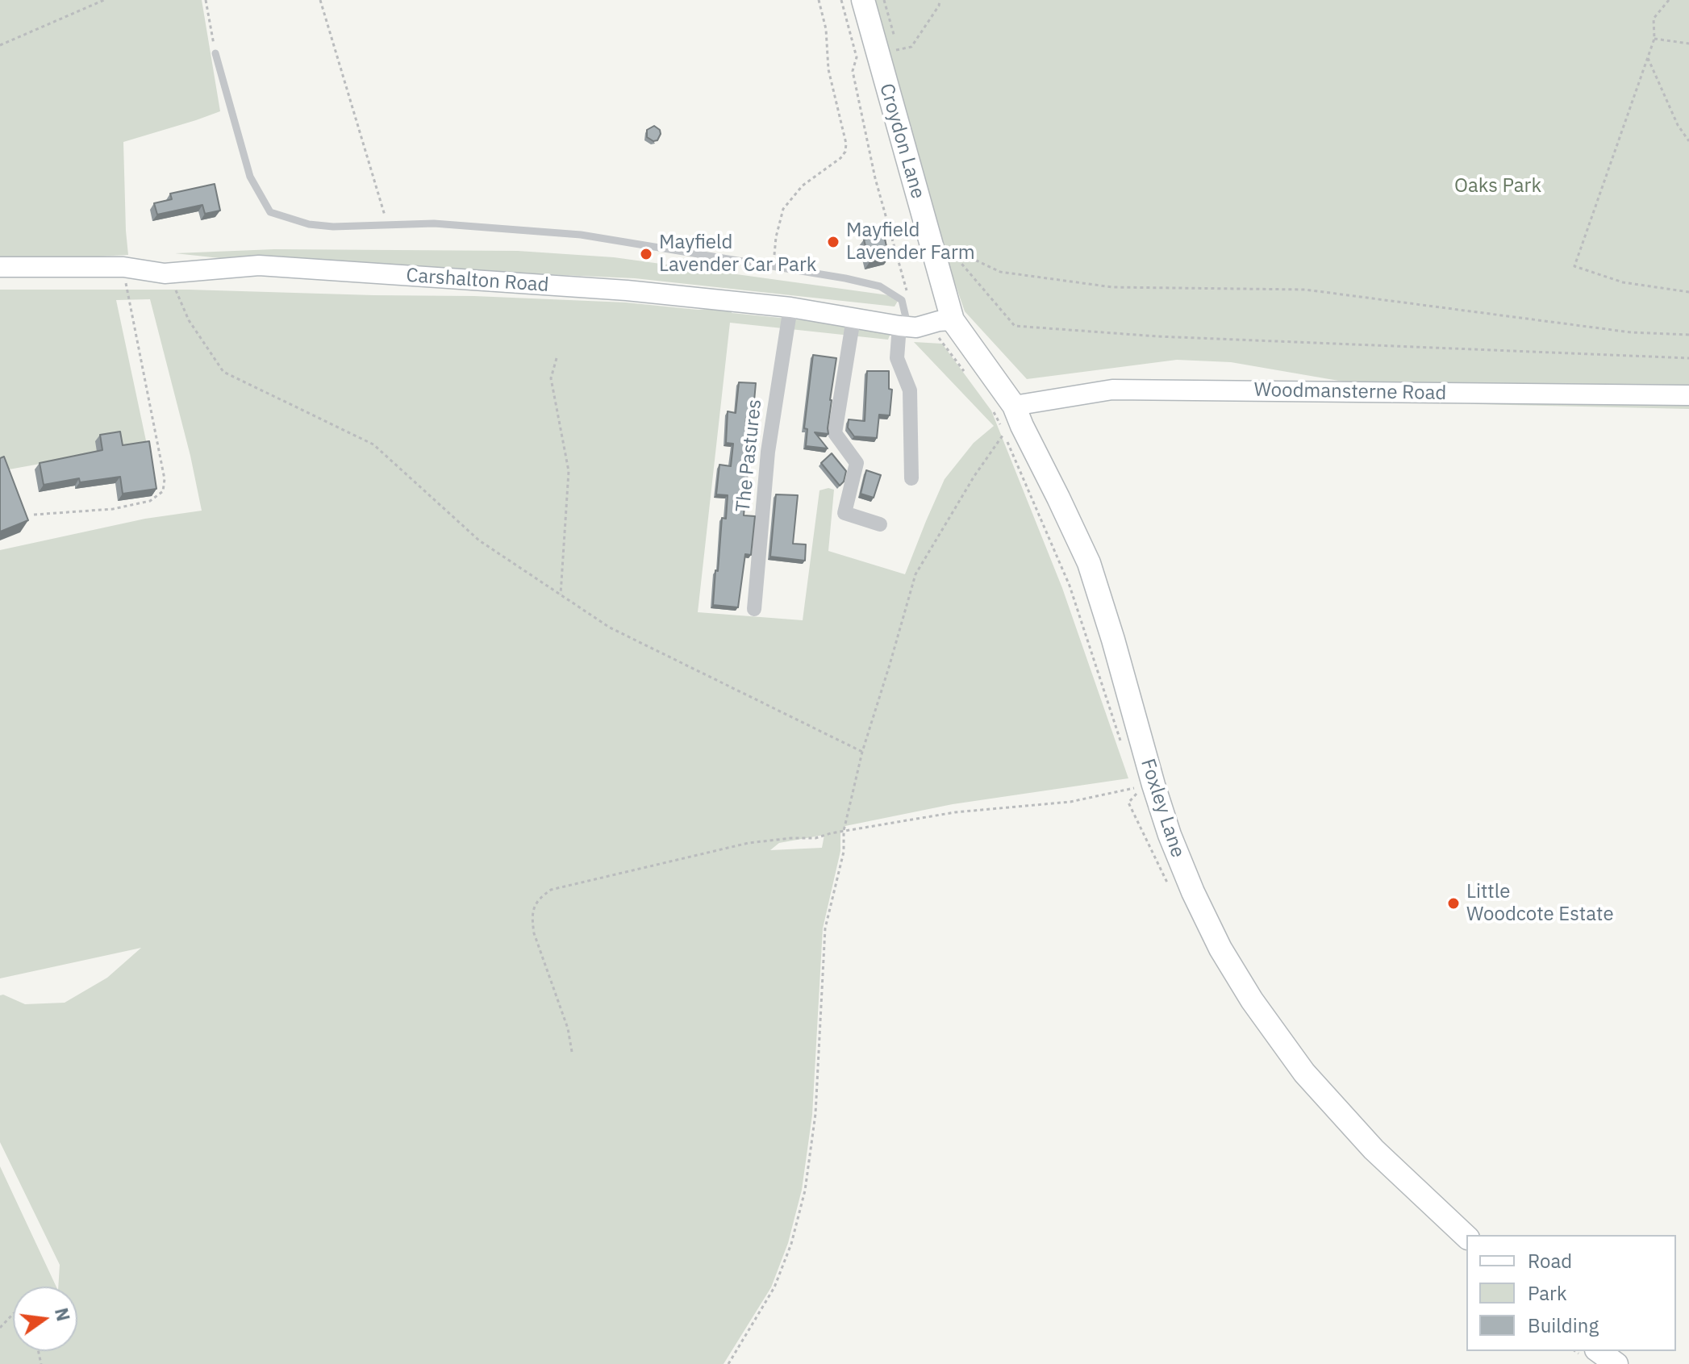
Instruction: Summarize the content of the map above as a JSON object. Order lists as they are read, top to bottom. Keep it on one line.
{"streets":{"main road":["Croydon Lane","Carshalton Road","Woodmansterne Road","Foxley Lane"],"street":["The Pastures"]},"crossings":[["Croydon Lane","Carshalton Road"],["Croydon Lane","Foxley Lane"],["Carshalton Road","The Pastures"],["Carshalton Road","Foxley Lane"],["Woodmansterne Road","Foxley Lane"]],"parks":["Oaks Park"],"places":["Mayfield Lavender Farm","Mayfield Lavender Car Park","Little Woodcote Estate"],"legend":["Road","Park","Building"],"north":"right"}
